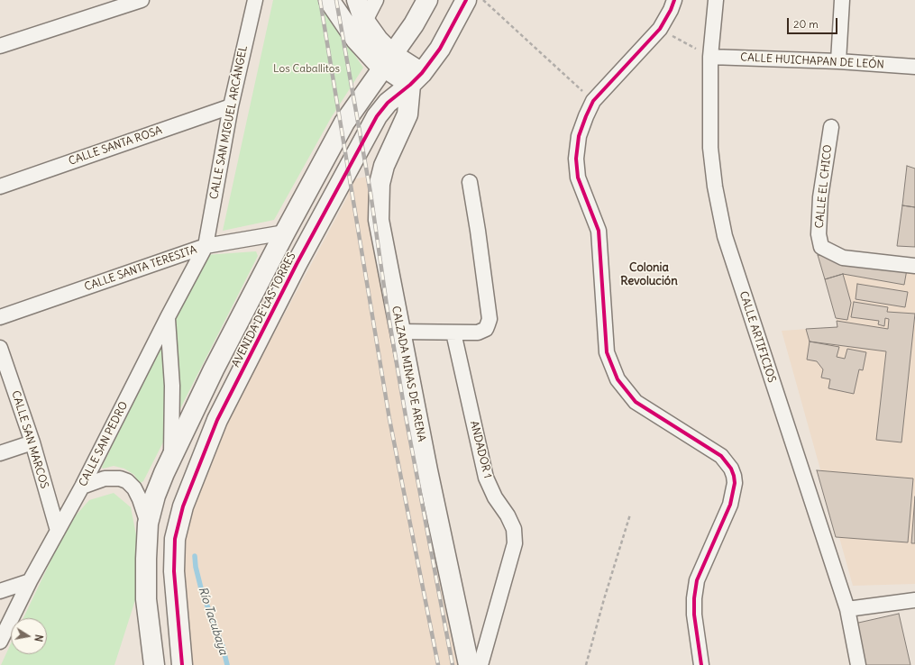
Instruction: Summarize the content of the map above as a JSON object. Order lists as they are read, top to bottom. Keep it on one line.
{"streets":{"street":["CALLE HUICHAPAN DE LEÓN","CALLE SAN MIGUEL ARCÁNGEL","CALLE SANTA ROSA","CALLE EL CHICO","CALLE SANTA TERESITA","AVENIDA DE LAS TORRES","CALLE ARTIFICIOS","CALZADA MINAS DE ARENA","CALLE SAN MARCOS","CALLE SAN PEDRO","ANDADOR 1"]},"crossings":[["CALLE HUICHAPAN DE LEÓN","CALLE ARTIFICIOS"],["CALLE SAN MIGUEL ARCÁNGEL","CALLE SANTA ROSA"],["CALLE SAN MIGUEL ARCÁNGEL","CALLE SANTA TERESITA"],["CALLE SAN MIGUEL ARCÁNGEL","CALLE SAN PEDRO"],["CALLE SANTA TERESITA","AVENIDA DE LAS TORRES"],["CALLE SANTA TERESITA","CALLE SAN PEDRO"],["AVENIDA DE LAS TORRES","CALZADA MINAS DE ARENA"],["CALLE SAN MARCOS","CALLE SAN PEDRO"]],"districts":["Colonia Revolución"],"water":["Río Tacubaya"],"parks":["Los Caballitos"],"scale_bar":"20 m","north":"right"}
